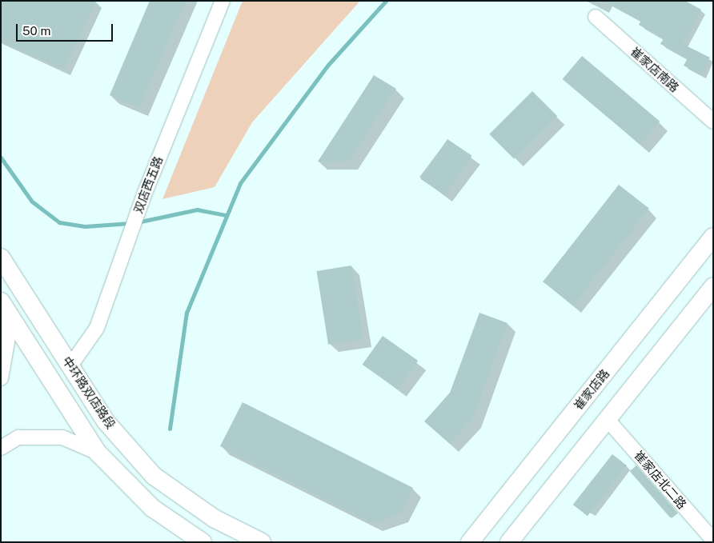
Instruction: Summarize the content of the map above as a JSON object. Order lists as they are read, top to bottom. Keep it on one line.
{"streets":{"main road":["崔家店路","中环路双店路段"],"street":["崔家店南路","双店西五路","崔家店北二路"]},"crossings":[["双店西五路","中环路双店路段"]],"scale_bar":"50 m"}
